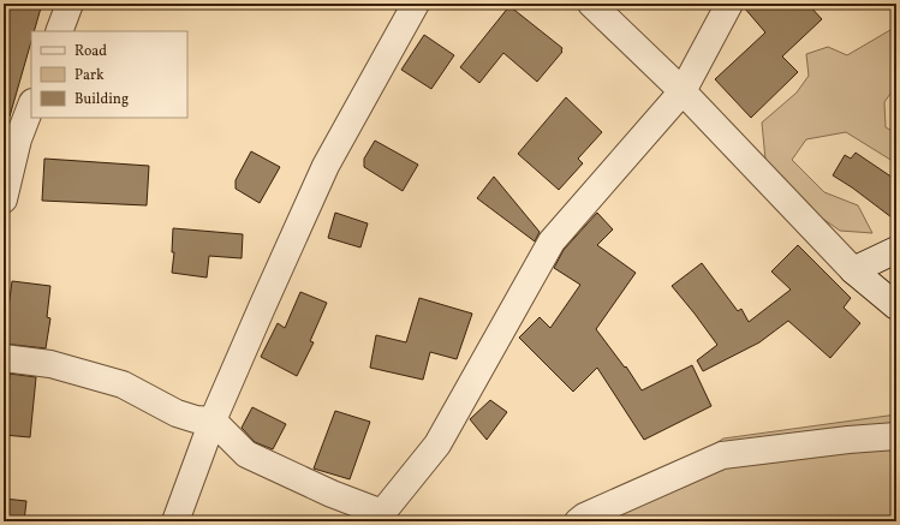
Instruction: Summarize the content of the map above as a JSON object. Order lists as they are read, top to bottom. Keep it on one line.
{"legend":["Road","Park","Building"]}
